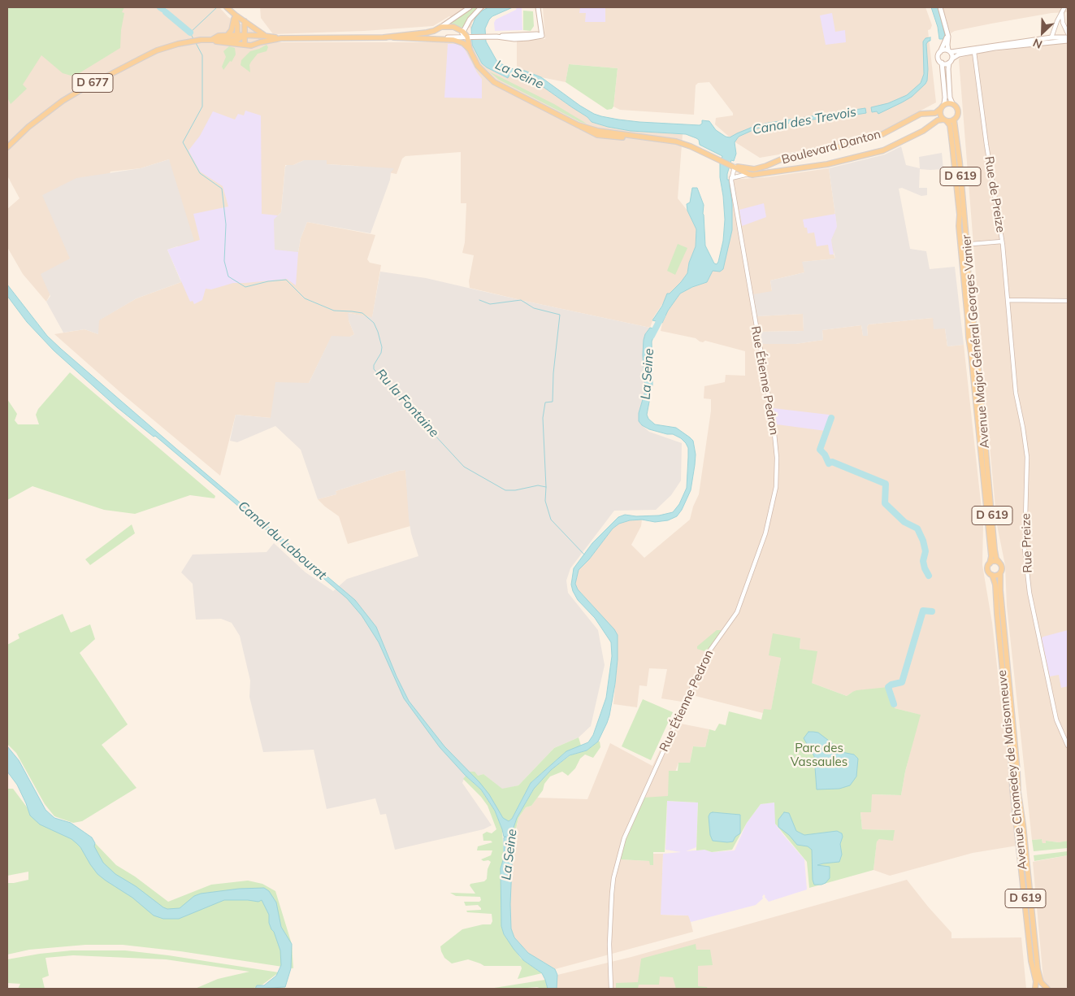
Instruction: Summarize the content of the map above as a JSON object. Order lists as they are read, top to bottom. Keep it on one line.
{"streets":{"main road":["D 677","Boulevard Danton","D 619","Avenue Major Général Georges Vanier","Avenue Chomedey de Maisonneuve"],"street":["Rue de Preize","Rue Étienne Pedron","Rue Preize"]},"crossings":[["Boulevard Danton","D 619"],["Boulevard Danton","Avenue Major Général Georges Vanier"],["Boulevard Danton","Rue Étienne Pedron"],["D 619","Avenue Major Général Georges Vanier"],["D 619","Avenue Chomedey de Maisonneuve"],["Rue de Preize","Rue Preize"],["Avenue Major Général Georges Vanier","Avenue Chomedey de Maisonneuve"]],"water":["La Seine","Canal des Trevois","Ru la Fontaine","Canal du Labourat"],"parks":["Parc des Vassaules"],"north":"bottom left"}
